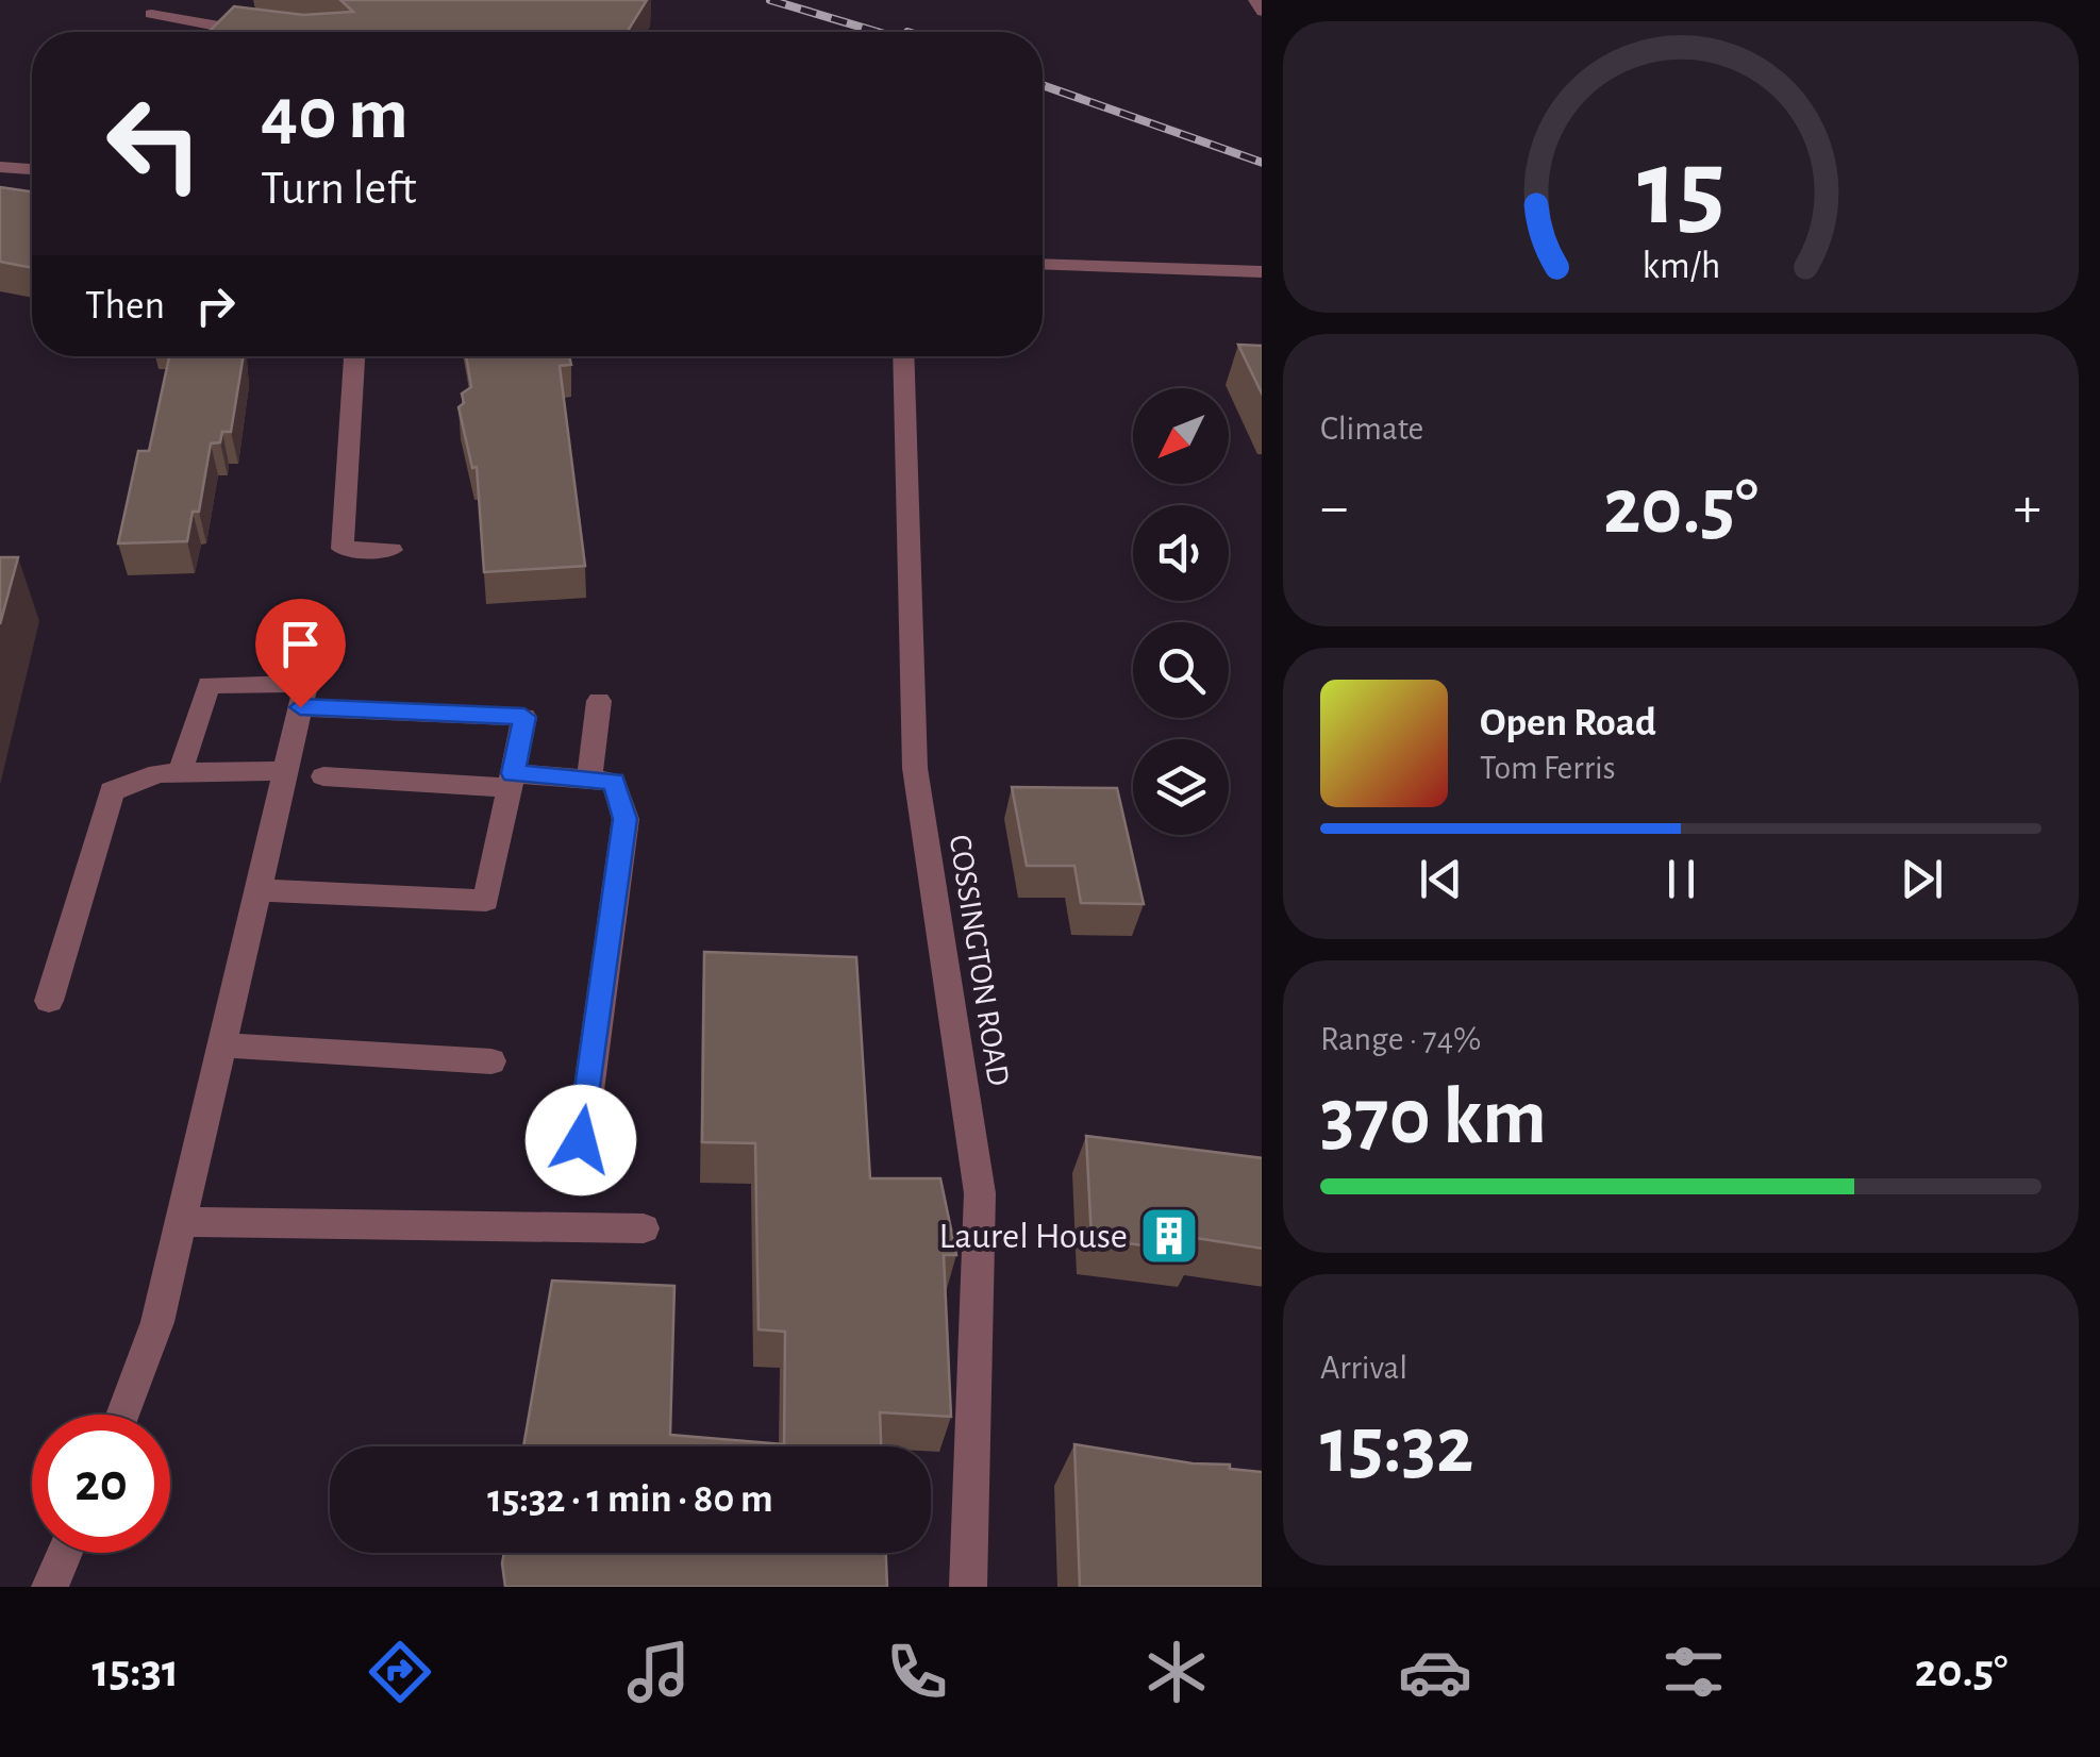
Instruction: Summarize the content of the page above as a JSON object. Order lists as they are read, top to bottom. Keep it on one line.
{"streets":{"street":["COSSINGTON ROAD"]},"places":{"building":["Laurel House"]},"north":"bottom left","page":{"turn":["40 m","Turn left"],"then":"Then","tile":["Climate",["Range · 74%","370 km"],["Arrival","15:32"]],"heat":["−","20.5°","+"],"song":["Open Road","Tom Ferris"],"limit":"20","trip":"15:32 · 1 min · 80 m","tabs":["15:31","20.5°"],"gauge":["15","km/h"]}}
